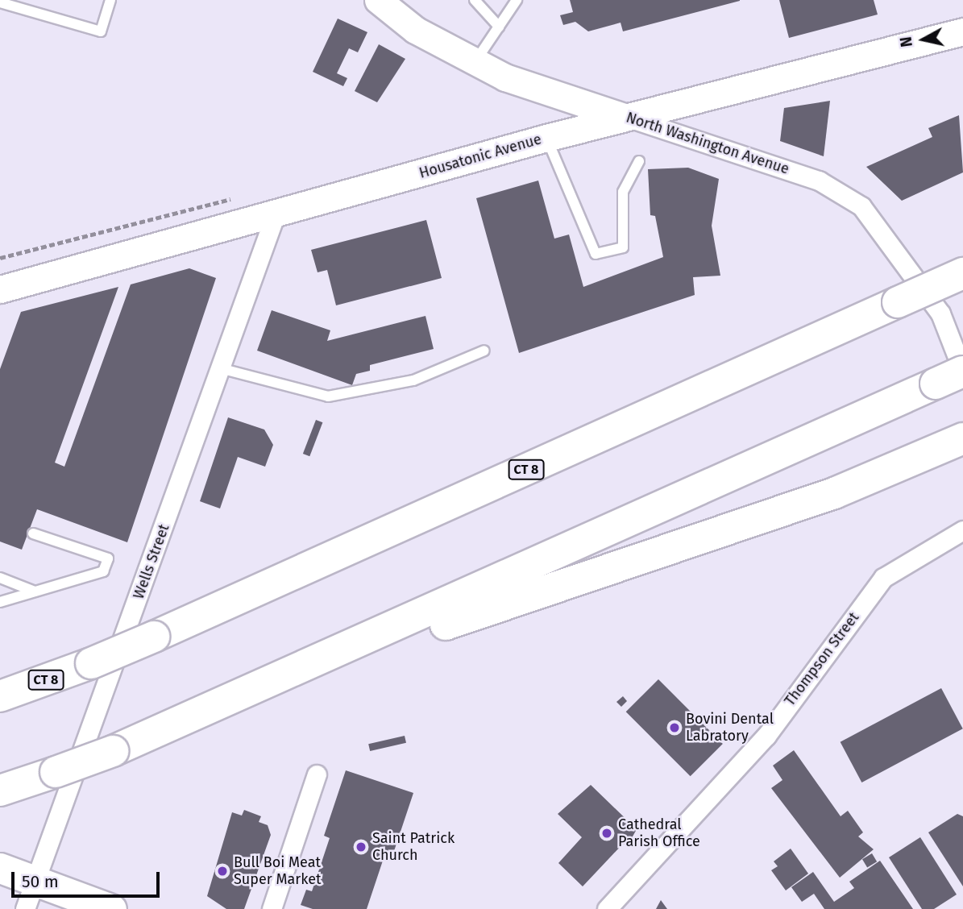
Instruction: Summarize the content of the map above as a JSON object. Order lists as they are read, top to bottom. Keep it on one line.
{"streets":{"highway":["CT 8"],"main road":["North Washington Avenue","Housatonic Avenue"],"street":["Wells Street","Thompson Street"]},"crossings":[["North Washington Avenue","Housatonic Avenue"],["Housatonic Avenue","Wells Street"]],"places":["Bovini Dental Labratory","Cathedral Parish Office","Saint Patrick Church","Bull Boi Meat Super Market"],"scale_bar":"50 m","north":"left"}
